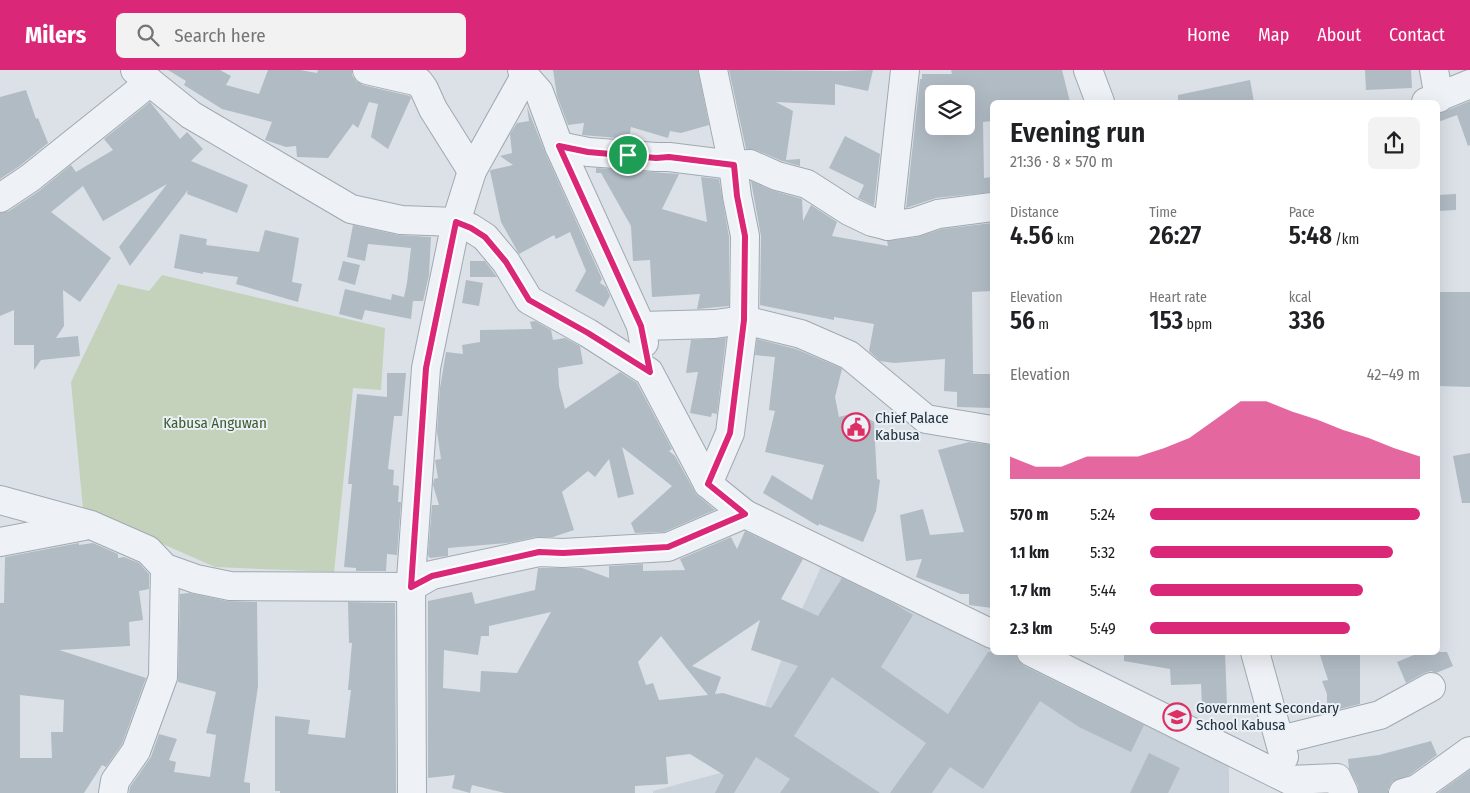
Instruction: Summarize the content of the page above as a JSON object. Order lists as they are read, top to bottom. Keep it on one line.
{"parks":["Kabusa Anguwan"],"places":{"public building":["Chief Palace Kabusa"],"school or university":["Government Secondary School Kabusa"]},"page":{"header":"Milers","search":"Search here","nav":["Home","Map","About","Contact"],"heading":["Evening run","21:36 · 8 × 570 m"],"stats":[["Distance","4.56 km"],["Time","26:27"],["Pace","5:48 /km"],["Elevation","56 m"],["Heart rate","153 bpm"],["kcal","336"]],"chart":["Elevation","42–49 m"],"list":[{"name":"570 m","note":"5:24"},{"name":"1.1 km","note":"5:32"},{"name":"1.7 km","note":"5:44"},{"name":"2.3 km","note":"5:49"}]}}
